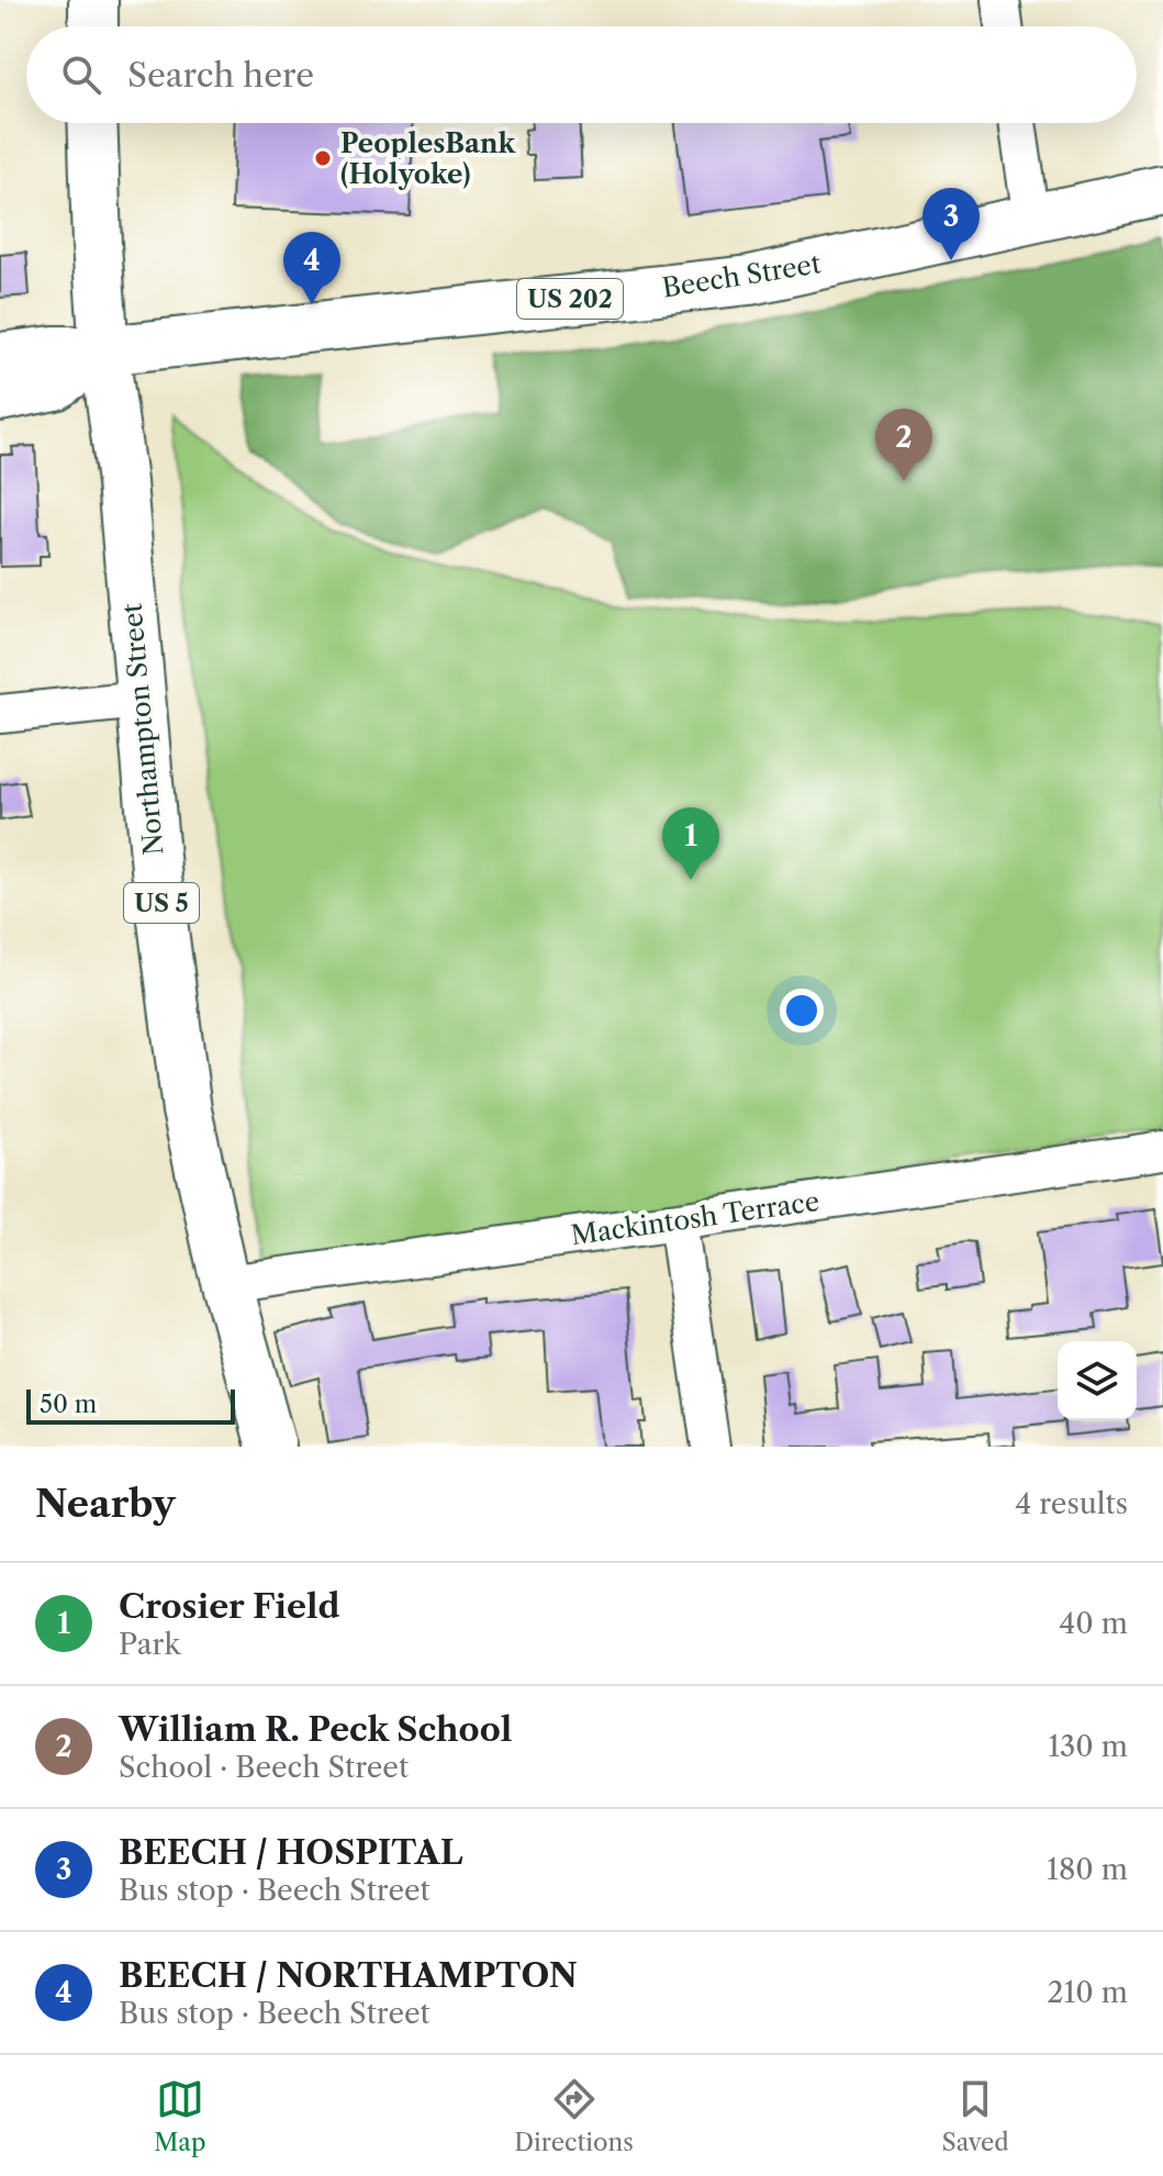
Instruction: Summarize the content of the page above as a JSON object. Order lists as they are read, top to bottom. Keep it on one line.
{"streets":{"main road":["Beech Street","US 202","Northampton Street","US 5"],"street":["Mackintosh Terrace"]},"crossings":[["Beech Street","US 202"],["Beech Street","Northampton Street"],["US 202","Northampton Street"],["Northampton Street","Mackintosh Terrace"]],"places":["PeoplesBank (Holyoke)"],"scale_bar":"50 m","page":{"search":"Search here","pins":["3","4","2","1"],"scale":"50 m","heading":["Nearby","4 results"],"list":[{"mark":"1","name":"Crosier Field","note":"Park","value":"40 m"},{"mark":"2","name":"William R. Peck School","note":"School · Beech Street","value":"130 m"},{"mark":"3","name":"BEECH / HOSPITAL","note":"Bus stop · Beech Street","value":"180 m"},{"mark":"4","name":"BEECH / NORTHAMPTON","note":"Bus stop · Beech Street","value":"210 m"}],"nav":["Map","Directions","Saved"]}}
